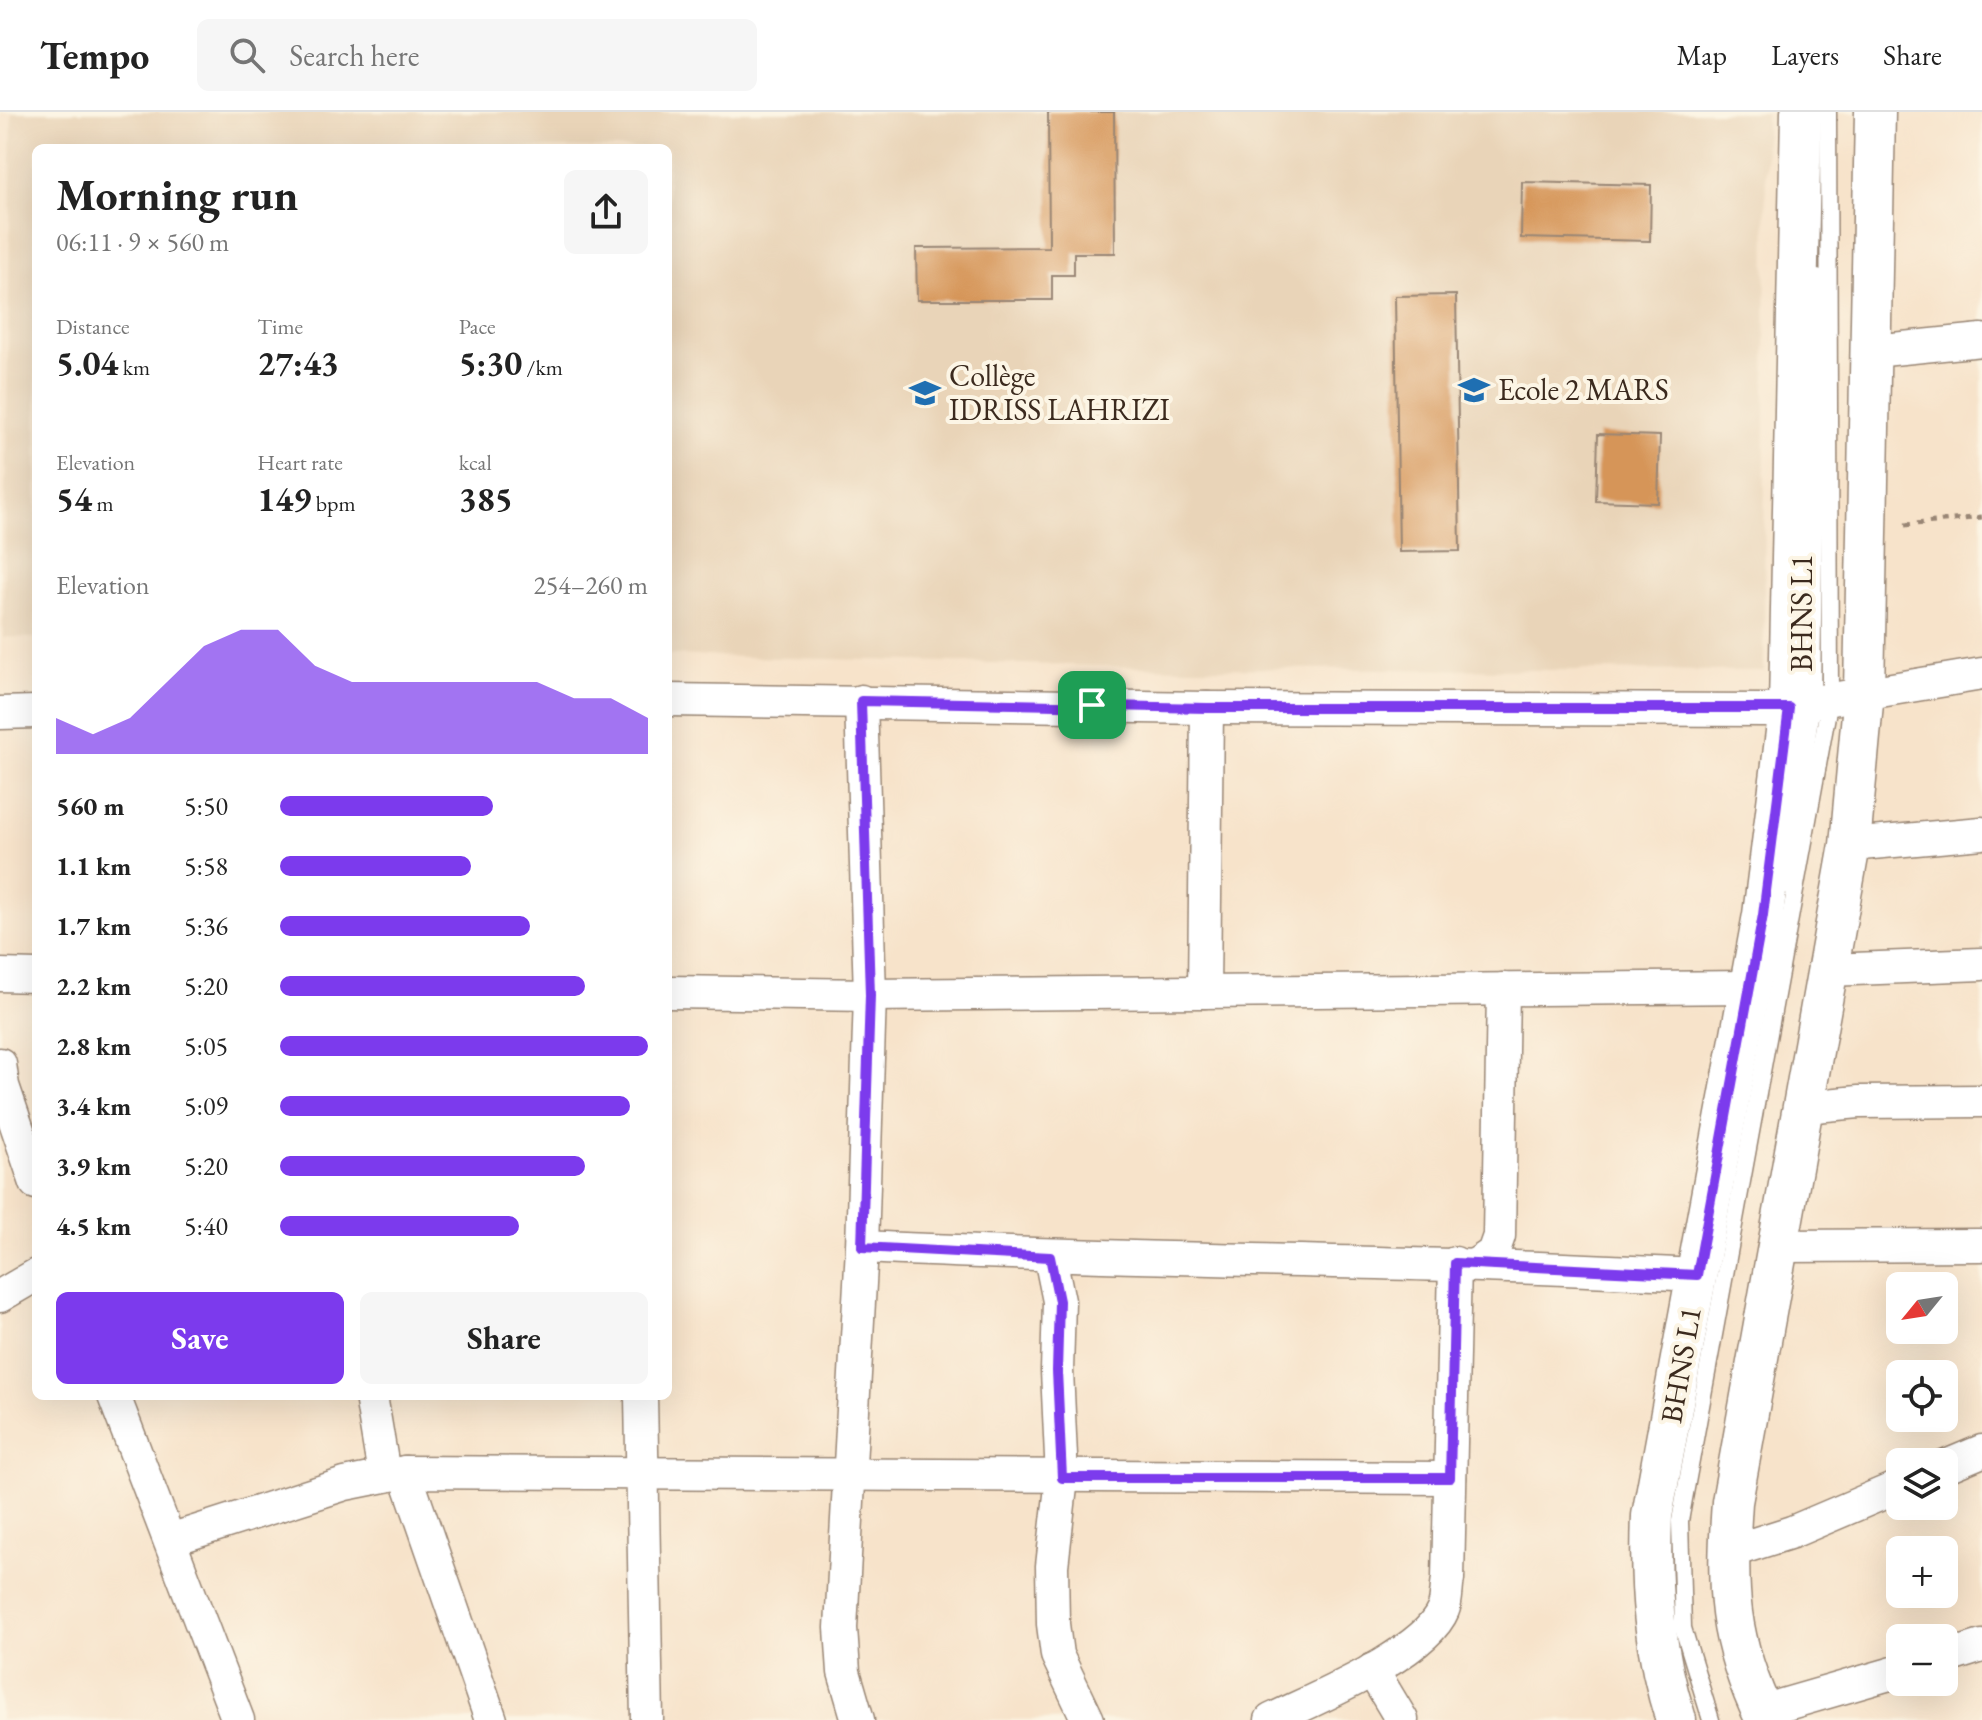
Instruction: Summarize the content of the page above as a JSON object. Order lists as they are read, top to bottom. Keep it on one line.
{"streets":{"lane":["BHNS L1"]},"places":{"school or university":["Ecole 2 MARS","Collège IDRISS LAHRIZI"]},"north":"bottom left","page":{"header":"Tempo","search":"Search here","nav":["Map","Layers","Share"],"heading":["Morning run","06:11 · 9 × 560 m"],"stats":[["Distance","5.04 km"],["Time","27:43"],["Pace","5:30 /km"],["Elevation","54 m"],["Heart rate","149 bpm"],["kcal","385"]],"chart":["Elevation","254–260 m"],"list":[{"name":"560 m","note":"5:50"},{"name":"1.1 km","note":"5:58"},{"name":"1.7 km","note":"5:36"},{"name":"2.2 km","note":"5:20"},{"name":"2.8 km","note":"5:05"},{"name":"3.4 km","note":"5:09"},{"name":"3.9 km","note":"5:20"},{"name":"4.5 km","note":"5:40"}],"map_buttons":["+","−"],"buttons":["Save","Share"]}}
